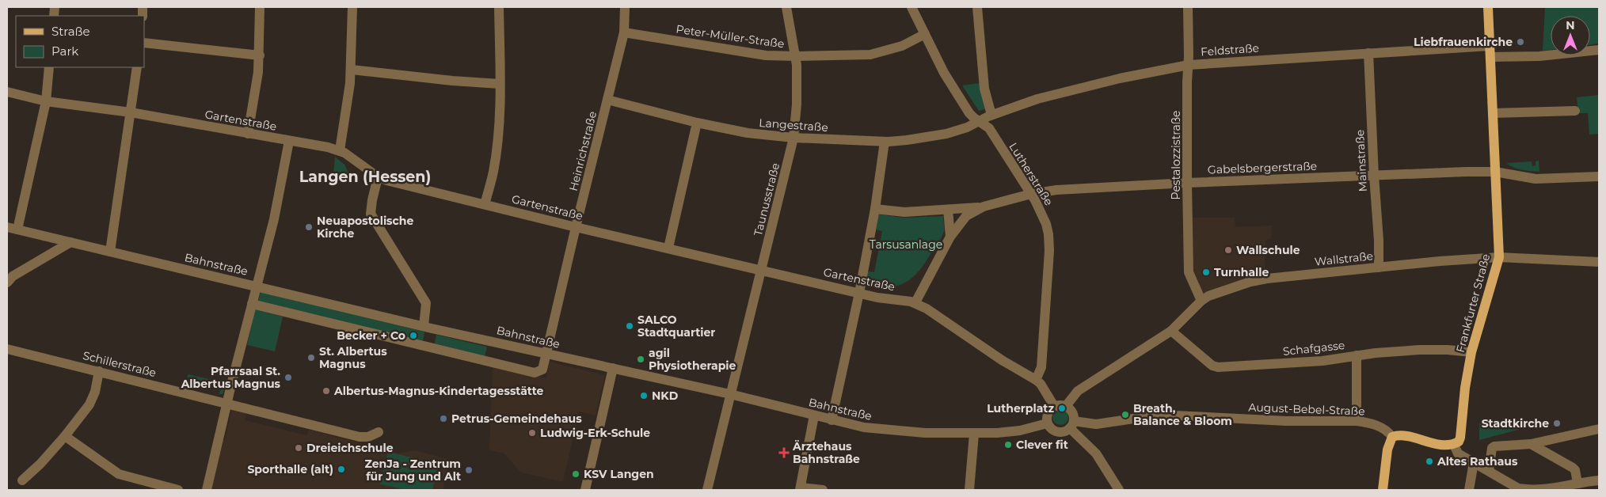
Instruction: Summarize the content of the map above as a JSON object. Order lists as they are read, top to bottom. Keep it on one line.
{"streets":{"main road":["Frankfurter Straße"],"street":["Peter-Müller-Straße","Feldstraße","Gartenstraße","Langestraße","Heinrichstraße","Pestalozzistraße","Mainstraße","Gabelsbergerstraße","Lutherstraße","Taunusstraße","Wallstraße","Bahnstraße","Schafgasse","Schillerstraße","August-Bebel-Straße"]},"crossings":[["Peter-Müller-Straße","Heinrichstraße"],["Peter-Müller-Straße","Lutherstraße"],["Peter-Müller-Straße","Taunusstraße"],["Feldstraße","Langestraße"],["Feldstraße","Pestalozzistraße"],["Feldstraße","Mainstraße"],["Feldstraße","Lutherstraße"],["Feldstraße","Frankfurter Straße"],["Gartenstraße","Heinrichstraße"],["Gartenstraße","Lutherstraße"],["Gartenstraße","Taunusstraße"],["Gartenstraße","Wallstraße"],["Gartenstraße","Bahnstraße"],["Gartenstraße","August-Bebel-Straße"],["Langestraße","Heinrichstraße"],["Langestraße","Lutherstraße"],["Langestraße","Taunusstraße"],["Heinrichstraße","Bahnstraße"],["Pestalozzistraße","Gabelsbergerstraße"],["Pestalozzistraße","Wallstraße"],["Mainstraße","Gabelsbergerstraße"],["Mainstraße","Wallstraße"],["Gabelsbergerstraße","Lutherstraße"],["Gabelsbergerstraße","Frankfurter Straße"],["Taunusstraße","Bahnstraße"],["Wallstraße","Bahnstraße"],["Wallstraße","Frankfurter Straße"],["Wallstraße","Schafgasse"],["Wallstraße","August-Bebel-Straße"],["Bahnstraße","August-Bebel-Straße"],["Frankfurter Straße","Schafgasse"]],"districts":["Langen (Hessen)"],"parks":["Tarsusanlage"],"places":{"other":["Liebfrauenkirche","Neuapostolische Kirche","Wallschule","Turnhalle","SALCO Stadtquartier","Becker + Co","St. Albertus Magnus","agil Physiotherapie","Pfarrsaal St. Albertus Magnus","Albertus-Magnus-Kindertagesstätte","NKD","Lutherplatz","Breath, Balance & Bloom","Petrus-Gemeindehaus","Stadtkirche","Ludwig-Erk-Schule","Clever fit","Dreieichschule","Altes Rathaus","Sporthalle (alt)","ZenJa - Zentrum für Jung und Alt","KSV Langen"],"health":["Ärztehaus Bahnstraße"]},"legend":["Straße","Park"],"north":"top"}
